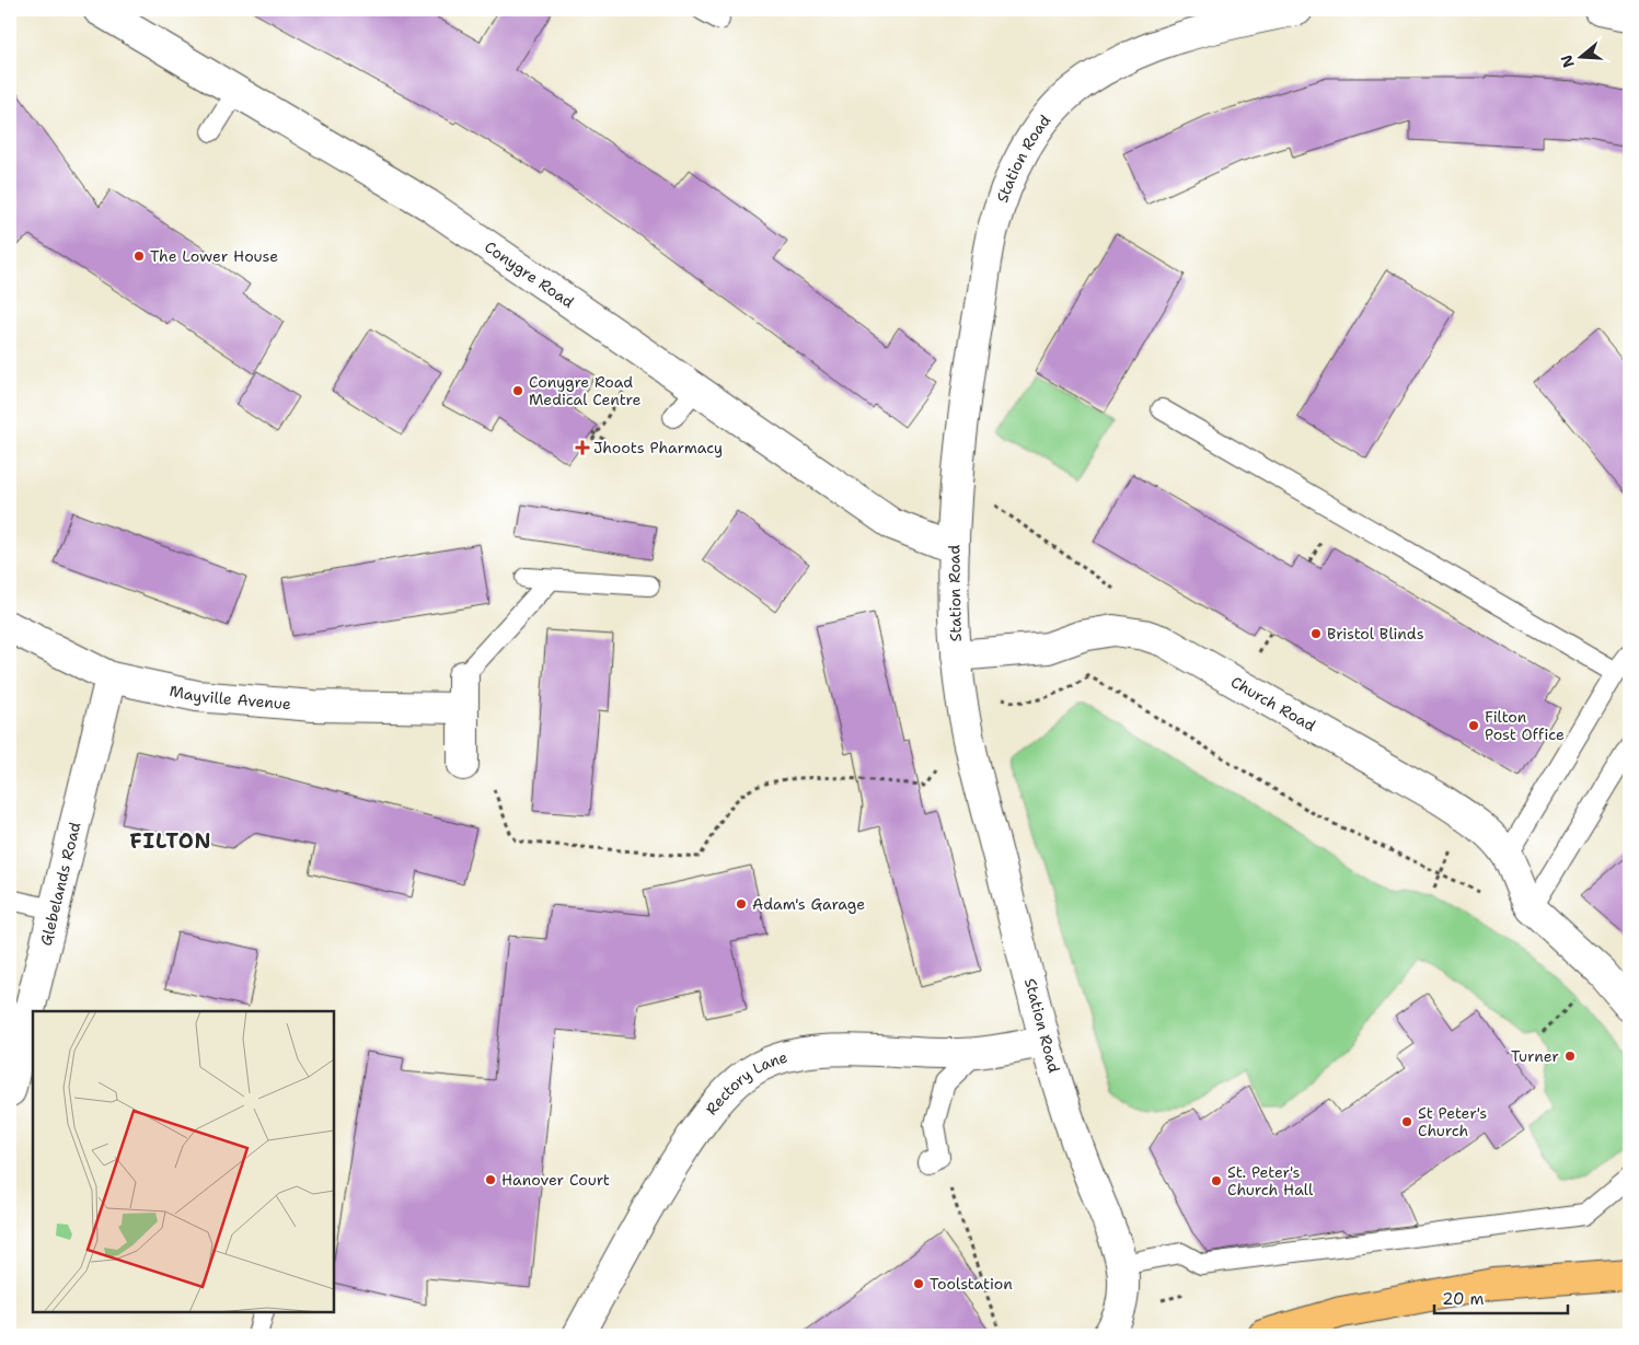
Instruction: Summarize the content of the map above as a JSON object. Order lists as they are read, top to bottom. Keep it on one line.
{"streets":{"street":["Station Road","Conygre Road","Mayville Avenue","Church Road","Glebelands Road","Rectory Lane"]},"crossings":[["Station Road","Conygre Road"],["Station Road","Church Road"],["Station Road","Rectory Lane"],["Mayville Avenue","Glebelands Road"]],"districts":["FILTON"],"places":{"other":["The Lower House","Conygre Road Medical Centre","Bristol Blinds","Filton Post Office","Adam's Garage","Turner","St Peter's Church","Hanover Court","St. Peter's Church Hall","Toolstation"],"health":["Jhoots Pharmacy"]},"scale_bar":"20 m","north":"left"}
